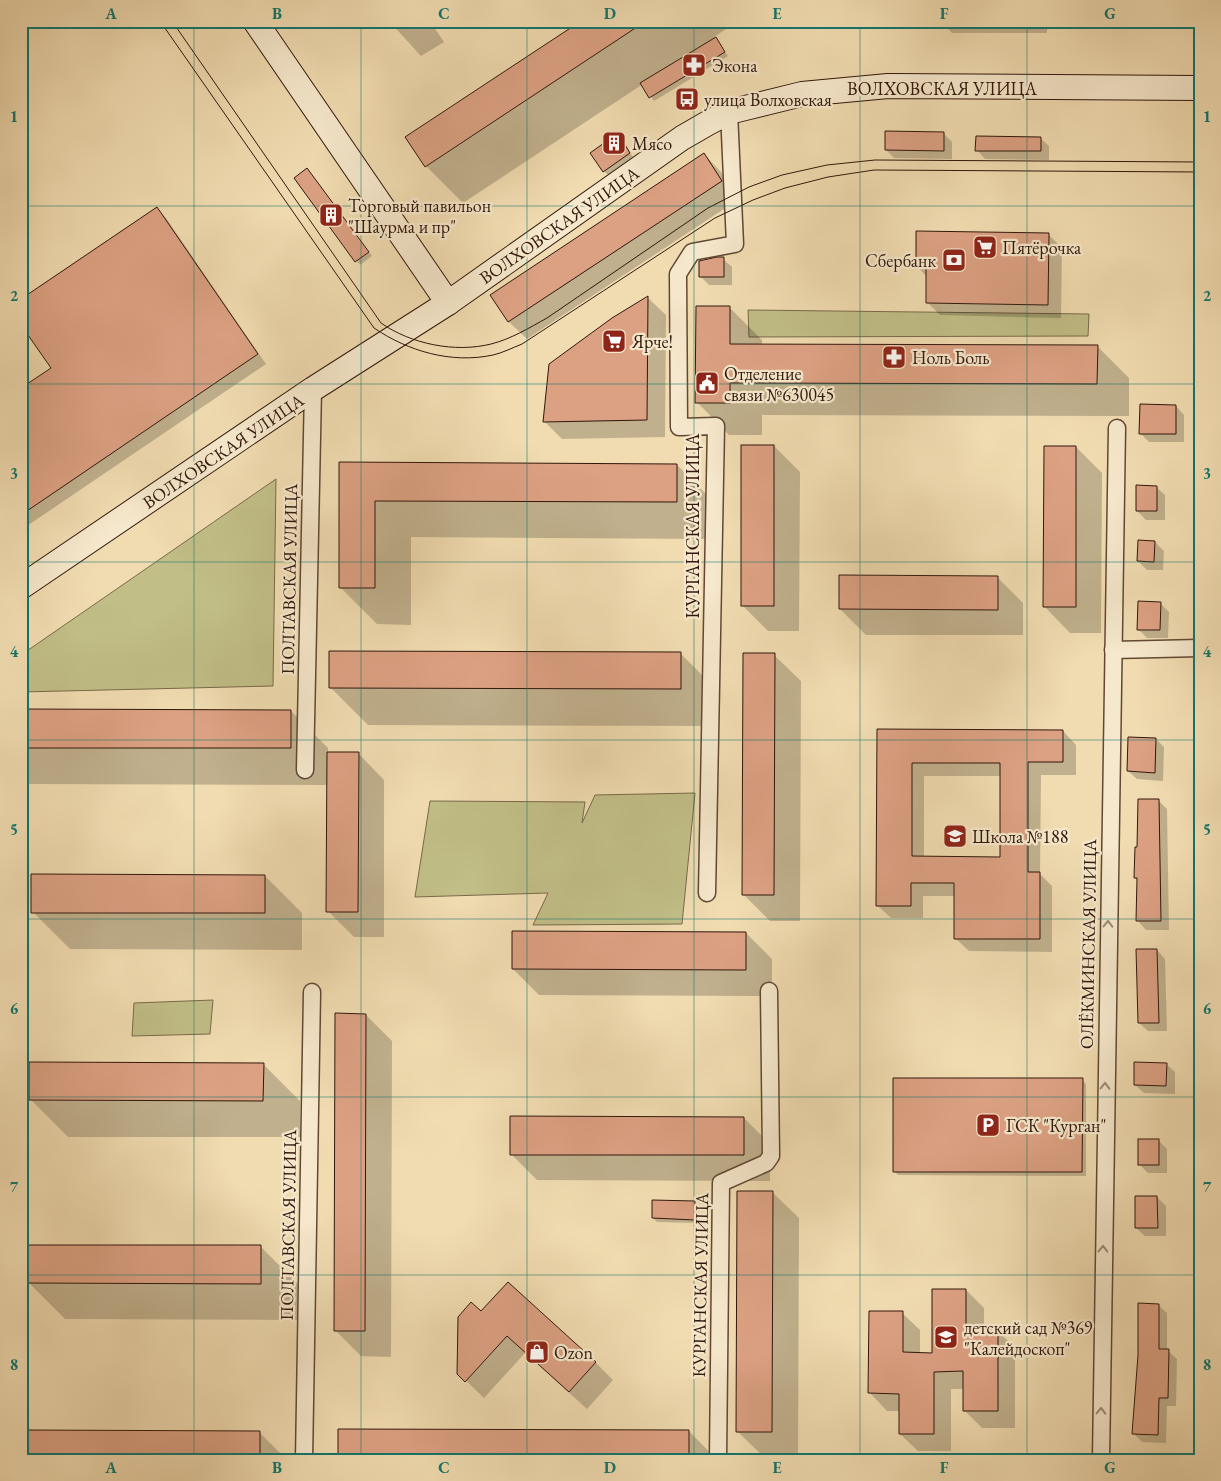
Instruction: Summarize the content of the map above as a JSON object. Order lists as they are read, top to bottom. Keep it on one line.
{"streets":{"main road":["ВОЛХОВСКАЯ УЛИЦА"],"street":["КУРГАНСКАЯ УЛИЦА","ПОЛТАВСКАЯ УЛИЦА","ОЛЁКМИНСКАЯ УЛИЦА"]},"crossings":[["ВОЛХОВСКАЯ УЛИЦА","КУРГАНСКАЯ УЛИЦА"],["ВОЛХОВСКАЯ УЛИЦА","ПОЛТАВСКАЯ УЛИЦА"]],"one_way":["ОЛЁКМИНСКАЯ УЛИЦА"],"places":{"pharmacy":["Экона","Ноль Боль"],"bus stop":["улица Волховская"],"building":["Мясо","Торговый павильон \"Шаурма и пр\""],"supermarket":["Пятёрочка","Ярче!"],"bank":["Сбербанк"],"public building":["Отделение связи №630045"],"school or university":["Школа №188","детский сад №369 \"Калейдоскоп\""],"parking":["ГСК \"Курган\""],"shop":["Ozon"]},"grid":{"columns":["A","B","C","D","E","F","G"],"rows":["1","2","3","4","5","6","7","8"]}}
